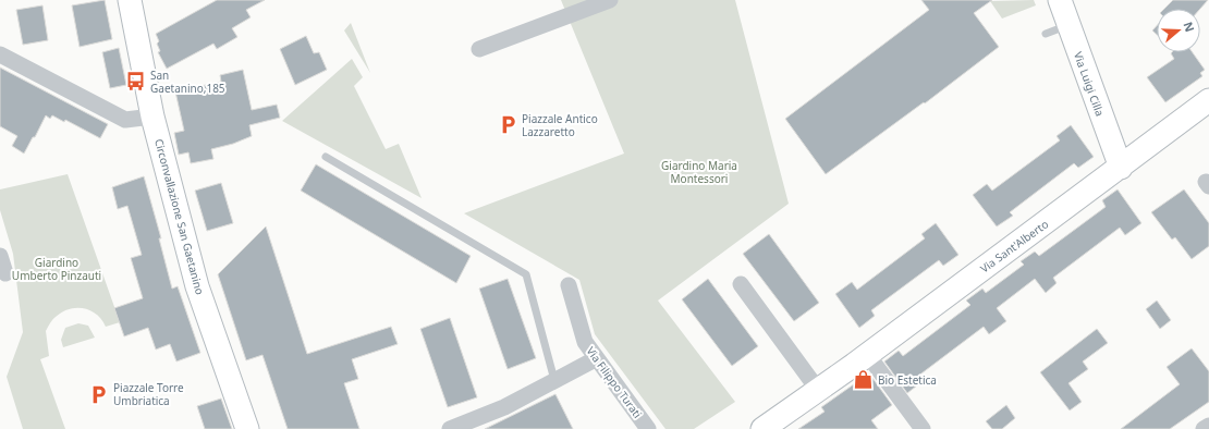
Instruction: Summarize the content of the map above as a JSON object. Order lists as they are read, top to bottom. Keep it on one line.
{"streets":{"street":["Via Luigi Cilla","Circonvallazione San Gaetanino","Via Sant'Alberto","Via Filippo Turati"]},"crossings":[["Via Luigi Cilla","Via Sant'Alberto"]],"parks":["Giardino Maria Montessori","Giardino Umberto Pinzauti"],"places":{"bus stop":["San Gaetanino,185"],"parking":["Piazzale Antico Lazzaretto","Piazzale Torre Umbriatica"],"shop":["Bio Estetica"]},"north":"right"}
